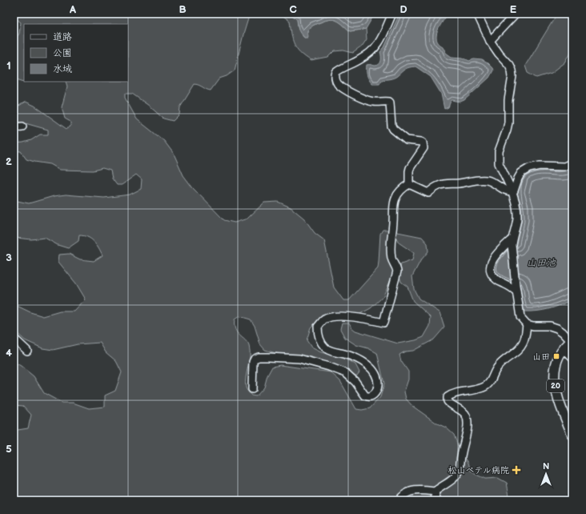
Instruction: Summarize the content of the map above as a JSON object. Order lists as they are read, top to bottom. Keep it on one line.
{"streets":{"main road":["20"]},"water":["山田池"],"places":{"transit":["山田"],"health":["松山ベテル病院"]},"legend":["道路","公園","水域"],"north":"top","grid":{"columns":["A","B","C","D","E"],"rows":["1","2","3","4","5"]}}
